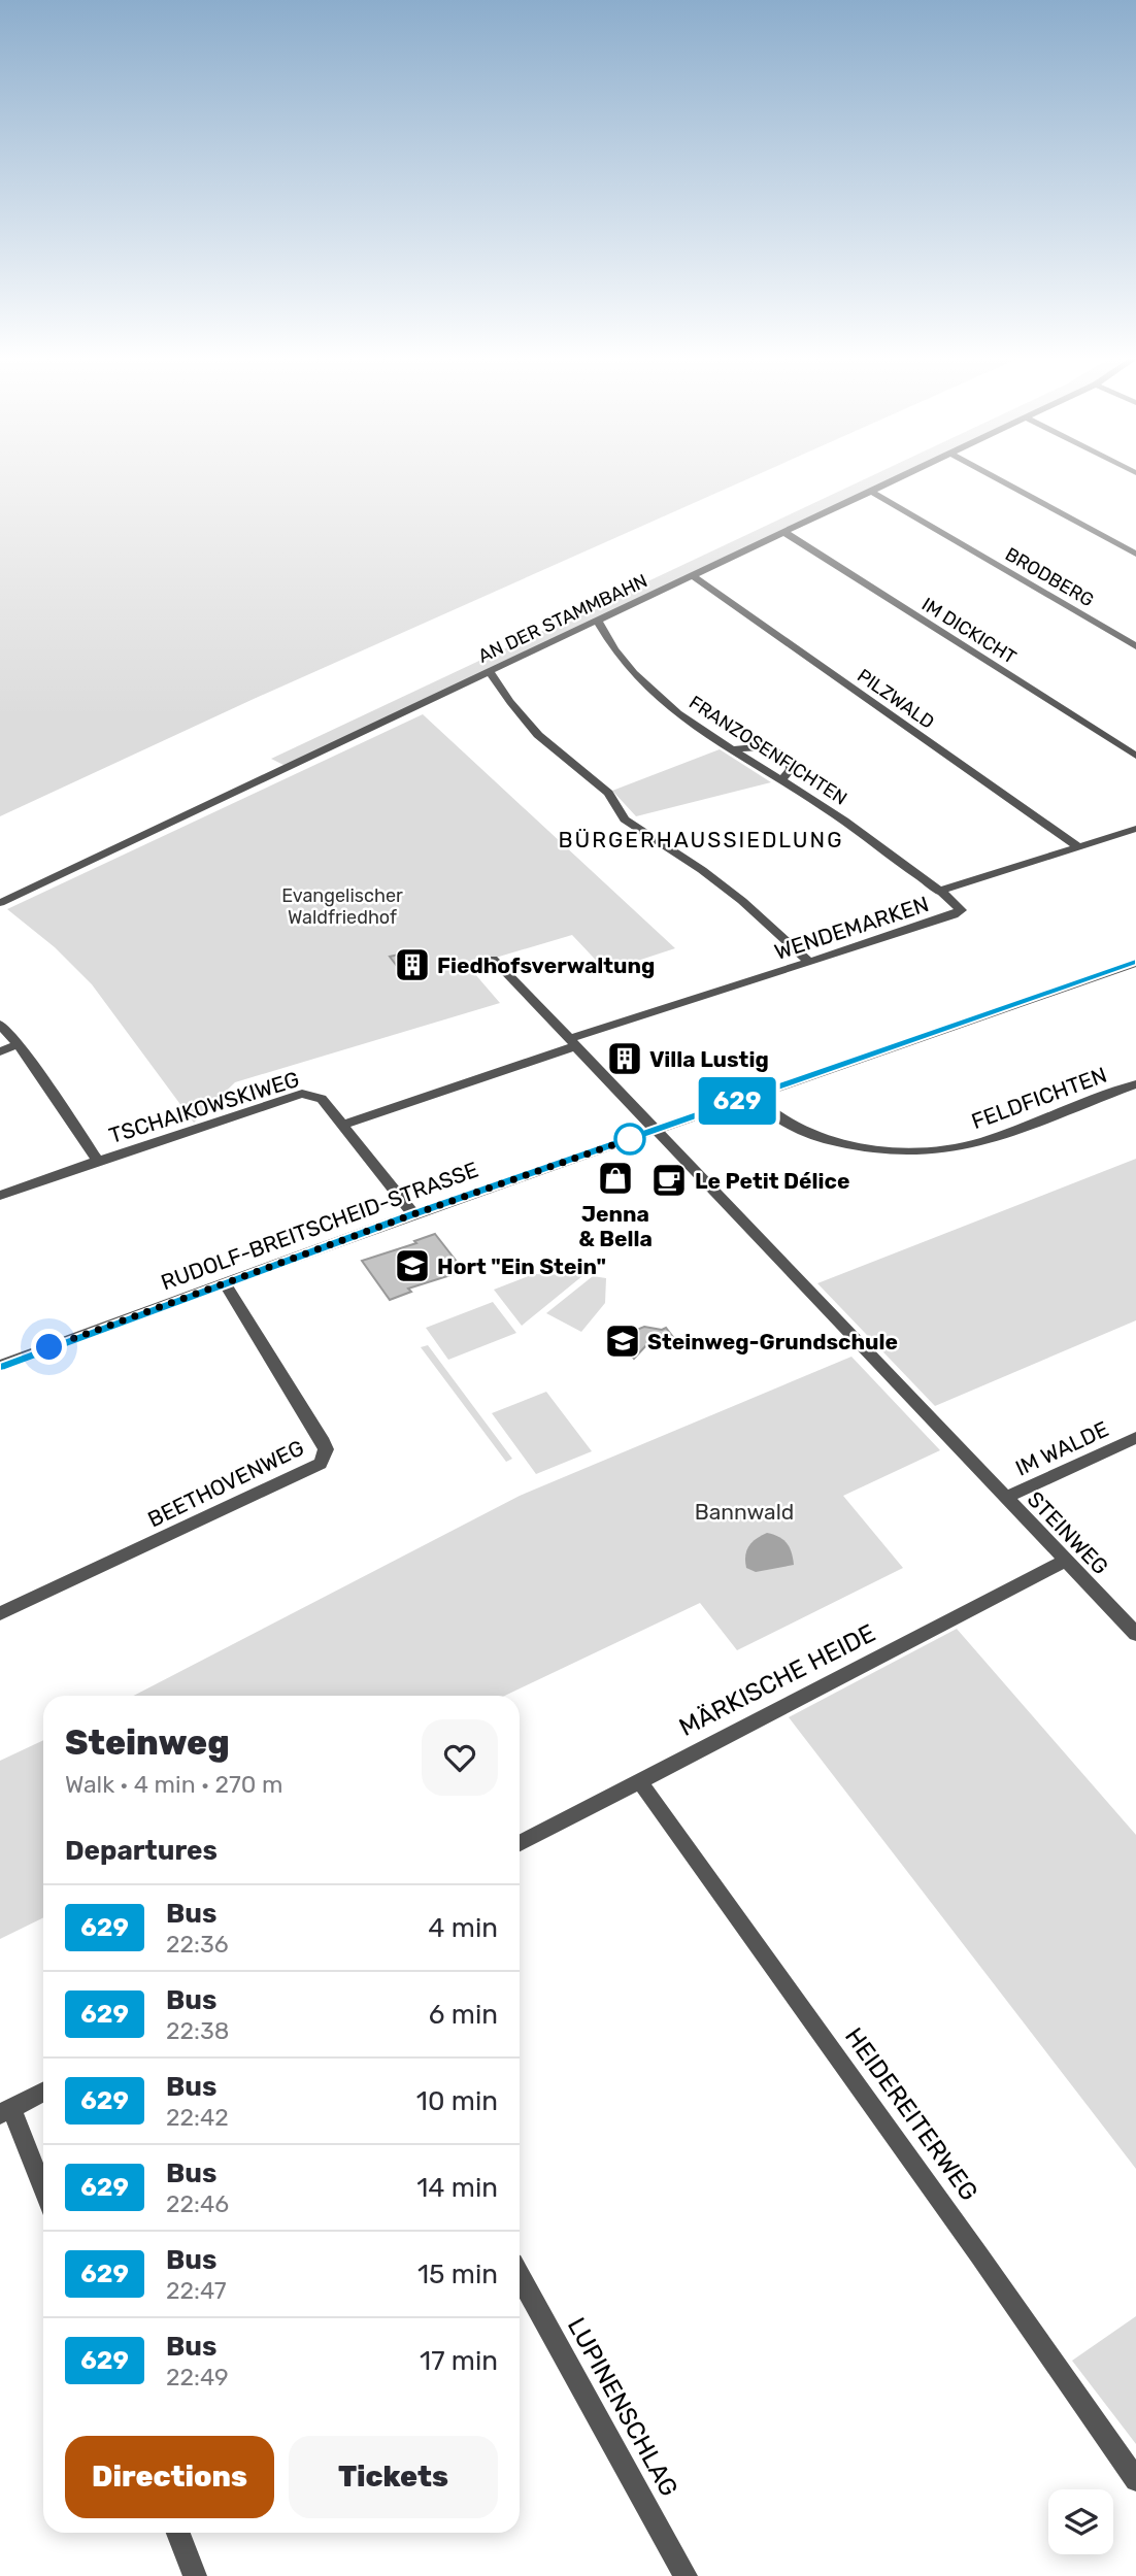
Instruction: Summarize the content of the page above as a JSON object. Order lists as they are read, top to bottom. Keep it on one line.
{"streets":{"street":["BRODBERG","AN DER STAMMBAHN","IM DICKICHT","PILZWALD","FRANZOSENFICHTEN","WENDEMARKEN","FELDFICHTEN","TSCHAIKOWSKIWEG","RUDOLF-BREITSCHEID-STRASSE","IM WALDE","BEETHOVENWEG","STEINWEG","MÄRKISCHE HEIDE","HEIDEREITERWEG","LUPINENSCHLAG"]},"crossings":[["BRODBERG","AN DER STAMMBAHN"],["AN DER STAMMBAHN","IM DICKICHT"],["AN DER STAMMBAHN","PILZWALD"],["AN DER STAMMBAHN","FRANZOSENFICHTEN"],["PILZWALD","WENDEMARKEN"],["FRANZOSENFICHTEN","WENDEMARKEN"],["WENDEMARKEN","TSCHAIKOWSKIWEG"],["WENDEMARKEN","STEINWEG"],["FELDFICHTEN","RUDOLF-BREITSCHEID-STRASSE"],["TSCHAIKOWSKIWEG","RUDOLF-BREITSCHEID-STRASSE"],["RUDOLF-BREITSCHEID-STRASSE","BEETHOVENWEG"],["RUDOLF-BREITSCHEID-STRASSE","STEINWEG"],["IM WALDE","STEINWEG"],["STEINWEG","MÄRKISCHE HEIDE"],["MÄRKISCHE HEIDE","HEIDEREITERWEG"]],"districts":["BÜRGERHAUSSIEDLUNG"],"parks":["Evangelischer Waldfriedhof","Bannwald"],"places":{"building":["Fiedhofsverwaltung","Villa Lustig"],"shop":["Jenna & Bella"],"cafe":["Le Petit Délice"],"school or university":["Hort \"Ein Stein\"","Steinweg-Grundschule"]},"lines":["bus line 629"],"page":{"on_map":"629","heading":[["Steinweg","Walk · 4 min · 270 m"],"Departures"],"list":[{"mark":"629","name":"Bus","note":"22:36","value":"4 min"},{"mark":"629","name":"Bus","note":"22:38","value":"6 min"},{"mark":"629","name":"Bus","note":"22:42","value":"10 min"},{"mark":"629","name":"Bus","note":"22:46","value":"14 min"},{"mark":"629","name":"Bus","note":"22:47","value":"15 min"},{"mark":"629","name":"Bus","note":"22:49","value":"17 min"}],"buttons":["Directions","Tickets"]}}
